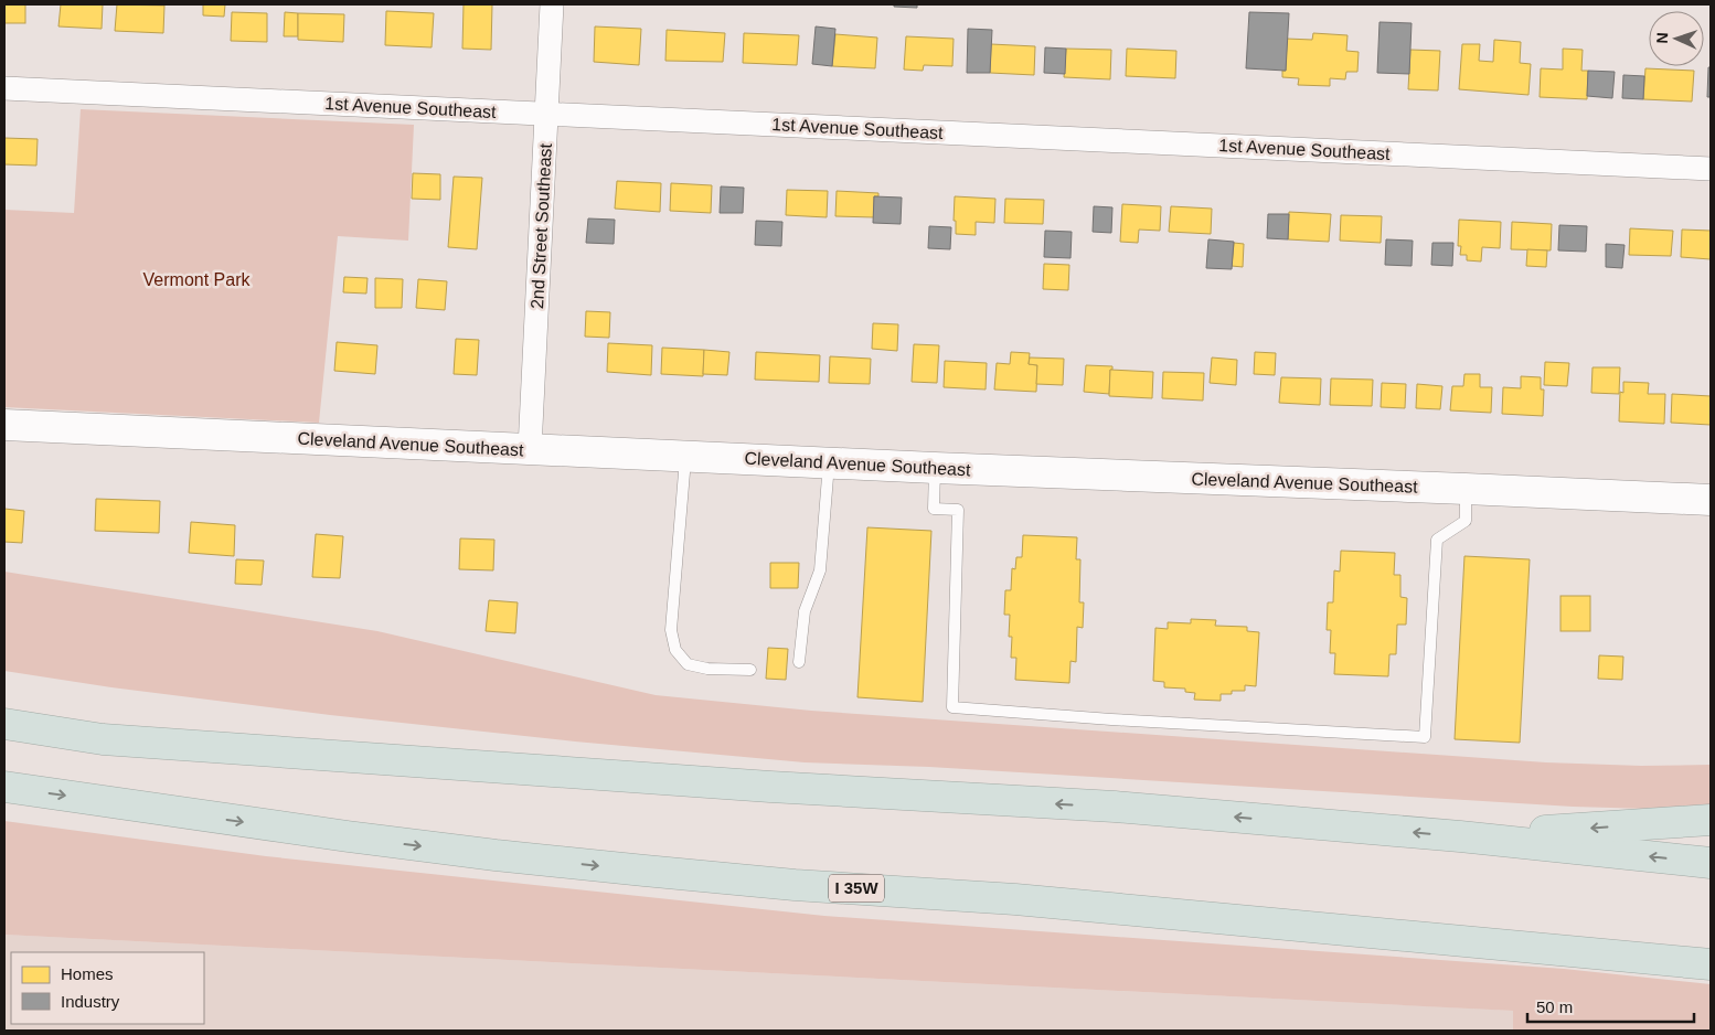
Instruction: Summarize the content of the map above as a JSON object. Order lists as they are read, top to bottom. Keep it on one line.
{"streets":{"highway":["I 35W"],"street":["1st Avenue Southeast","2nd Street Southeast","Cleveland Avenue Southeast"]},"crossings":[["1st Avenue Southeast","2nd Street Southeast"],["2nd Street Southeast","Cleveland Avenue Southeast"]],"parks":["Vermont Park"],"legend":["Homes","Industry"],"scale_bar":"50 m","north":"left"}
